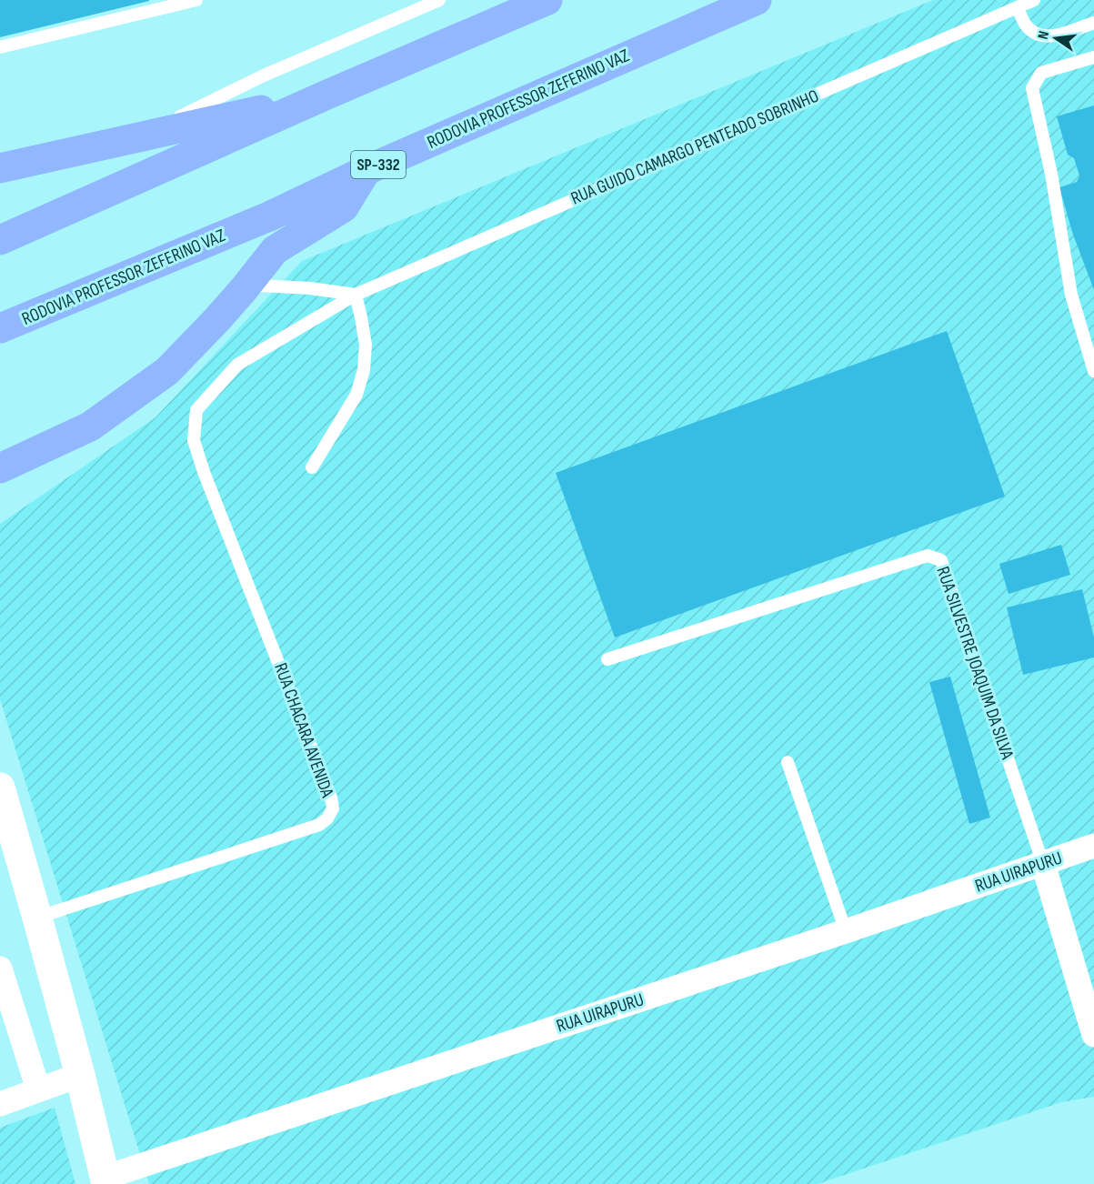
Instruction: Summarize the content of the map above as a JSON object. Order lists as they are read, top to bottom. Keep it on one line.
{"streets":{"highway":["RODOVIA PROFESSOR ZEFERINO VAZ","SP-332"],"street":["RUA SILVESTRE JOAQUIM DA SILVA","RUA UIRAPURU"],"lane":["RUA GUIDO CAMARGO PENTEADO SOBRINHO","RUA CHACARA AVENIDA"]},"crossings":[["RUA GUIDO CAMARGO PENTEADO SOBRINHO","RUA CHACARA AVENIDA"],["RUA SILVESTRE JOAQUIM DA SILVA","RUA UIRAPURU"]],"north":"left"}
